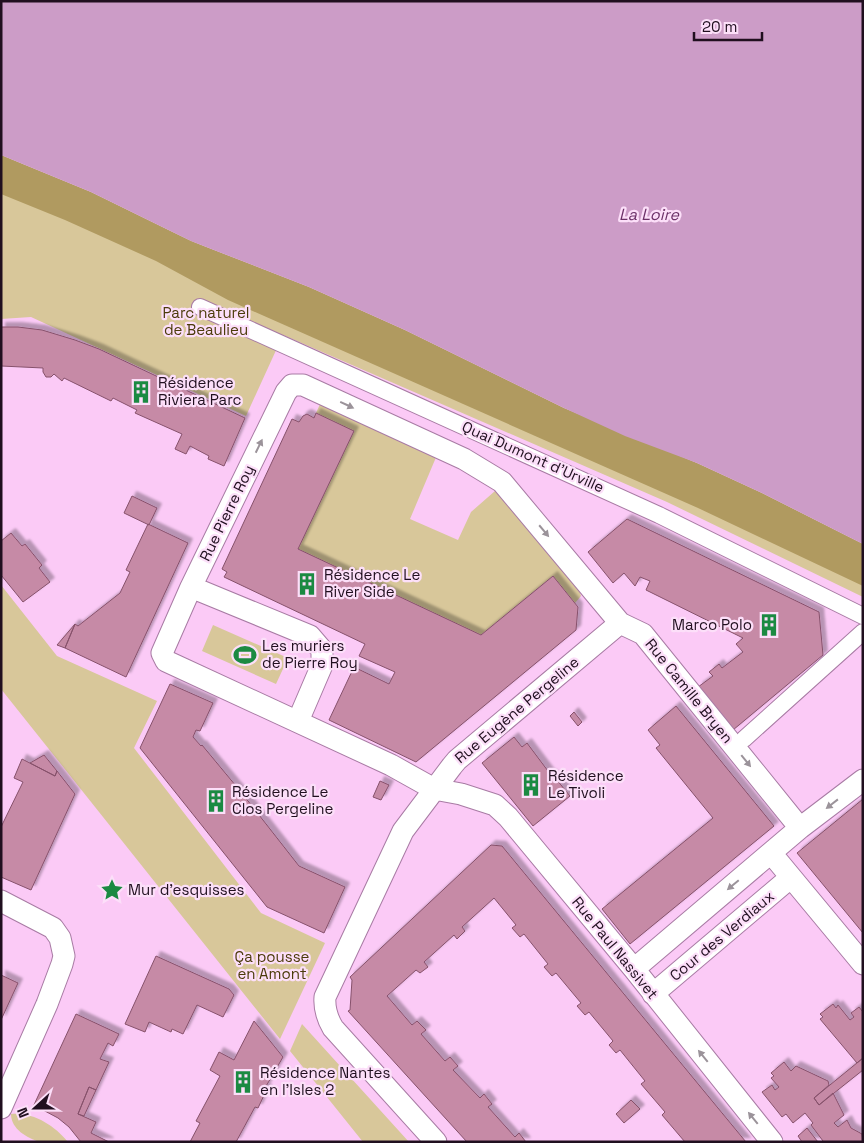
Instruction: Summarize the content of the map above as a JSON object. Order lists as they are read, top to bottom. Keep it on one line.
{"streets":{"street":["Quai Dumont d'Urville","Rue Pierre Roy","Rue Camille Bryen","Rue Eugène Pergeline","Cour des Verdiaux","Rue Paul Nassivet"]},"crossings":[["Quai Dumont d'Urville","Rue Pierre Roy"],["Quai Dumont d'Urville","Rue Camille Bryen"],["Rue Pierre Roy","Rue Paul Nassivet"],["Rue Camille Bryen","Rue Eugène Pergeline"],["Rue Eugène Pergeline","Rue Paul Nassivet"],["Cour des Verdiaux","Rue Paul Nassivet"]],"one_way":["Rue Pierre Roy","Rue Camille Bryen"],"water":["La Loire"],"parks":["Parc naturel de Beaulieu","Ça pousse en Amont"],"places":{"building":["Résidence Riviera Parc","Résidence Le River Side","Marco Polo","Résidence Le Tivoli","Résidence Le Clos Pergeline","Résidence Nantes en l'Isles 2"],"sports":["Les muriers de Pierre Roy"],"place":["Mur d'esquisses"]},"scale_bar":"20 m","north":"left"}
